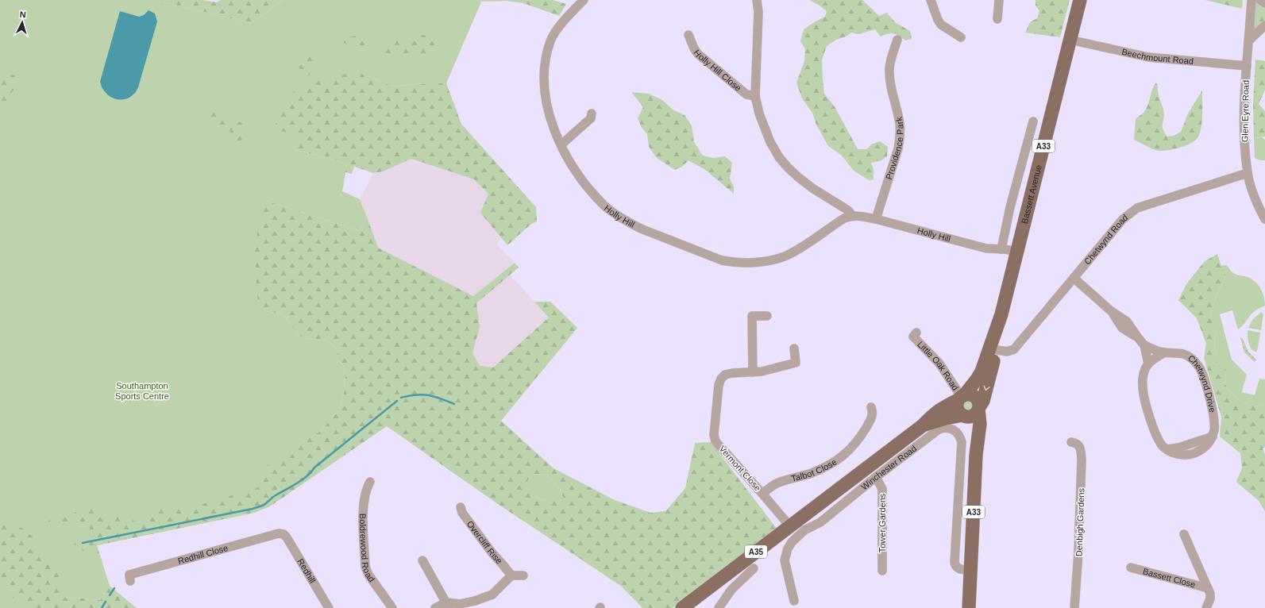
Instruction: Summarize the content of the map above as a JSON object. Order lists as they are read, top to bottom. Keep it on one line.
{"streets":{"main road":["A33","Bassett Avenue","Winchester Road","A35"],"street":["Beechmount Road","Holly Hill Close","Glen Eyre Road","Providence Park","Holly Hill","Chetwynd Road","Little Oak Road","Chetwynd Drive","Vermont Close","Talbot Close","Denbigh Gardens","Tower Gardens","Overcliff Rise","Boldrewood Road","Redhill Close","Redhill","Bassett Close"]},"crossings":[["Beechmount Road","Glen Eyre Road"],["Beechmount Road","Bassett Avenue"],["Glen Eyre Road","Chetwynd Road"],["Providence Park","Holly Hill"],["Bassett Avenue","Holly Hill"],["Bassett Avenue","Chetwynd Road"],["Bassett Avenue","Little Oak Road"],["Bassett Avenue","Winchester Road"],["Chetwynd Road","Chetwynd Drive"],["Little Oak Road","Winchester Road"],["Winchester Road","Vermont Close"],["Winchester Road","Tower Gardens"],["Vermont Close","Talbot Close"],["Redhill Close","Redhill"]],"parks":["Southampton Sports Centre"],"north":"top"}
